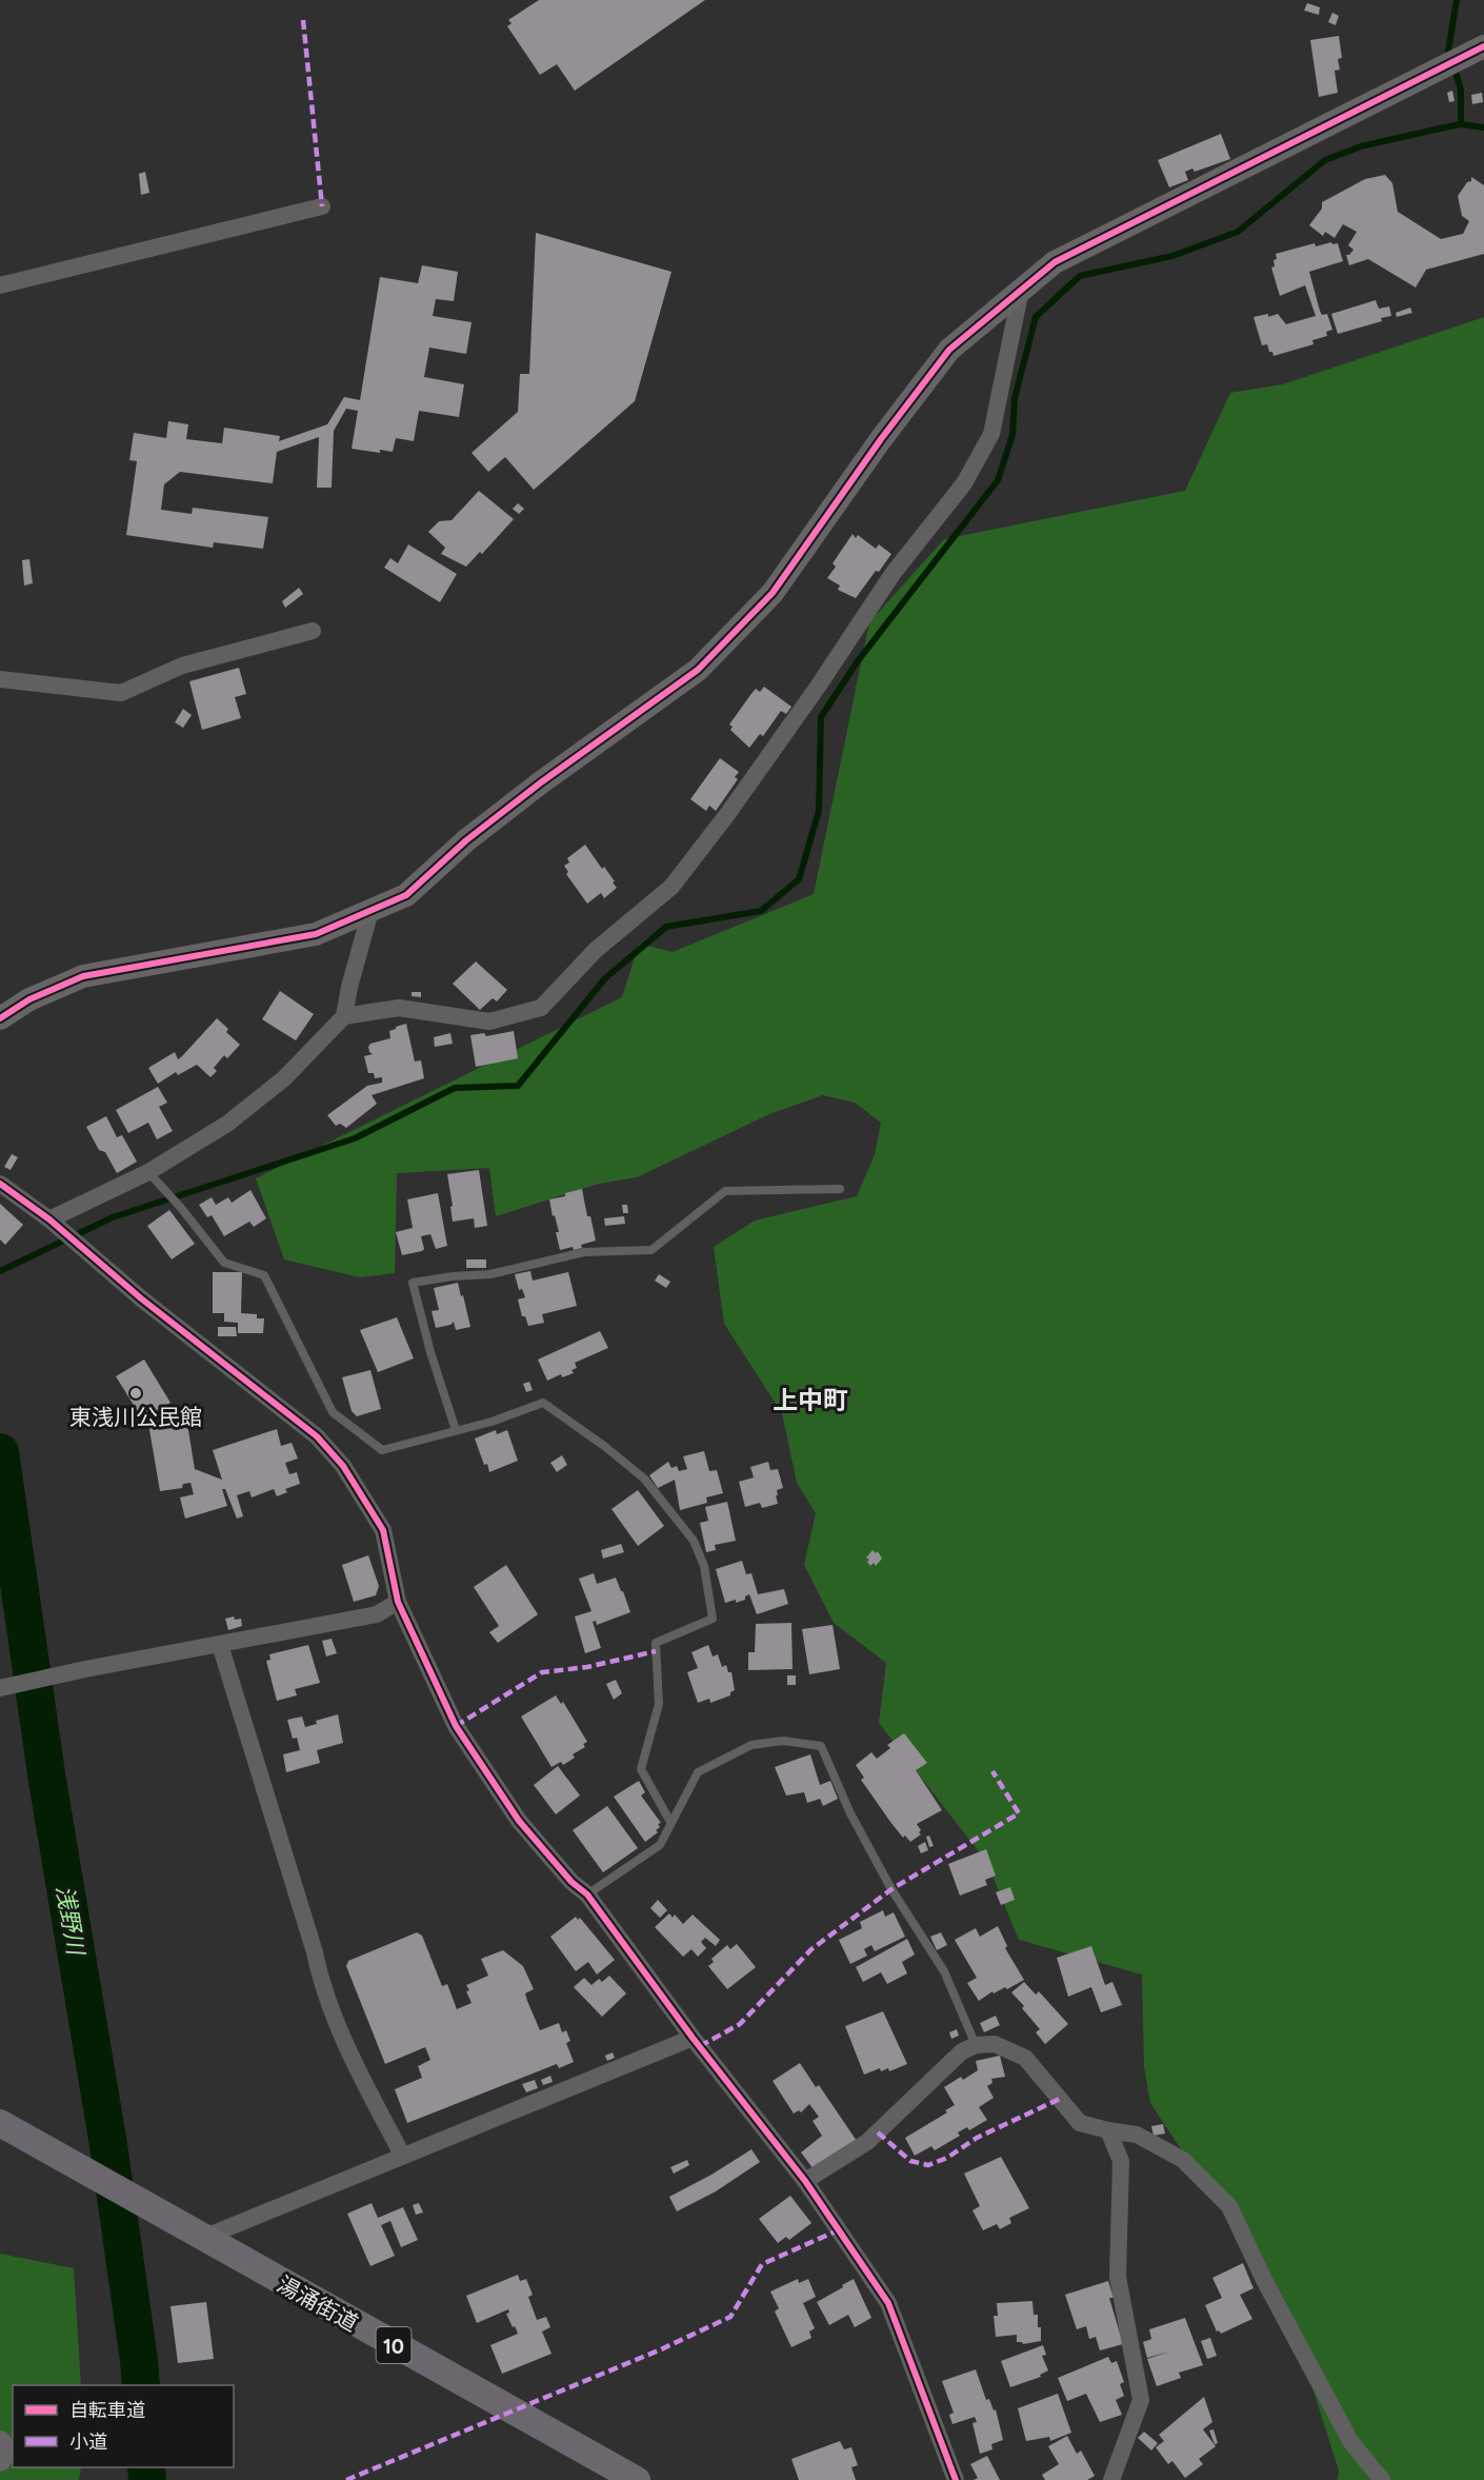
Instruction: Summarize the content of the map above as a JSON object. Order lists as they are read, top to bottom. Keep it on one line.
{"streets":{"main road":["湯涌街道","10"]},"districts":["上中町"],"water":["浅野川"],"places":["東浅川公民館"],"legend":["自転車道","小道"]}
